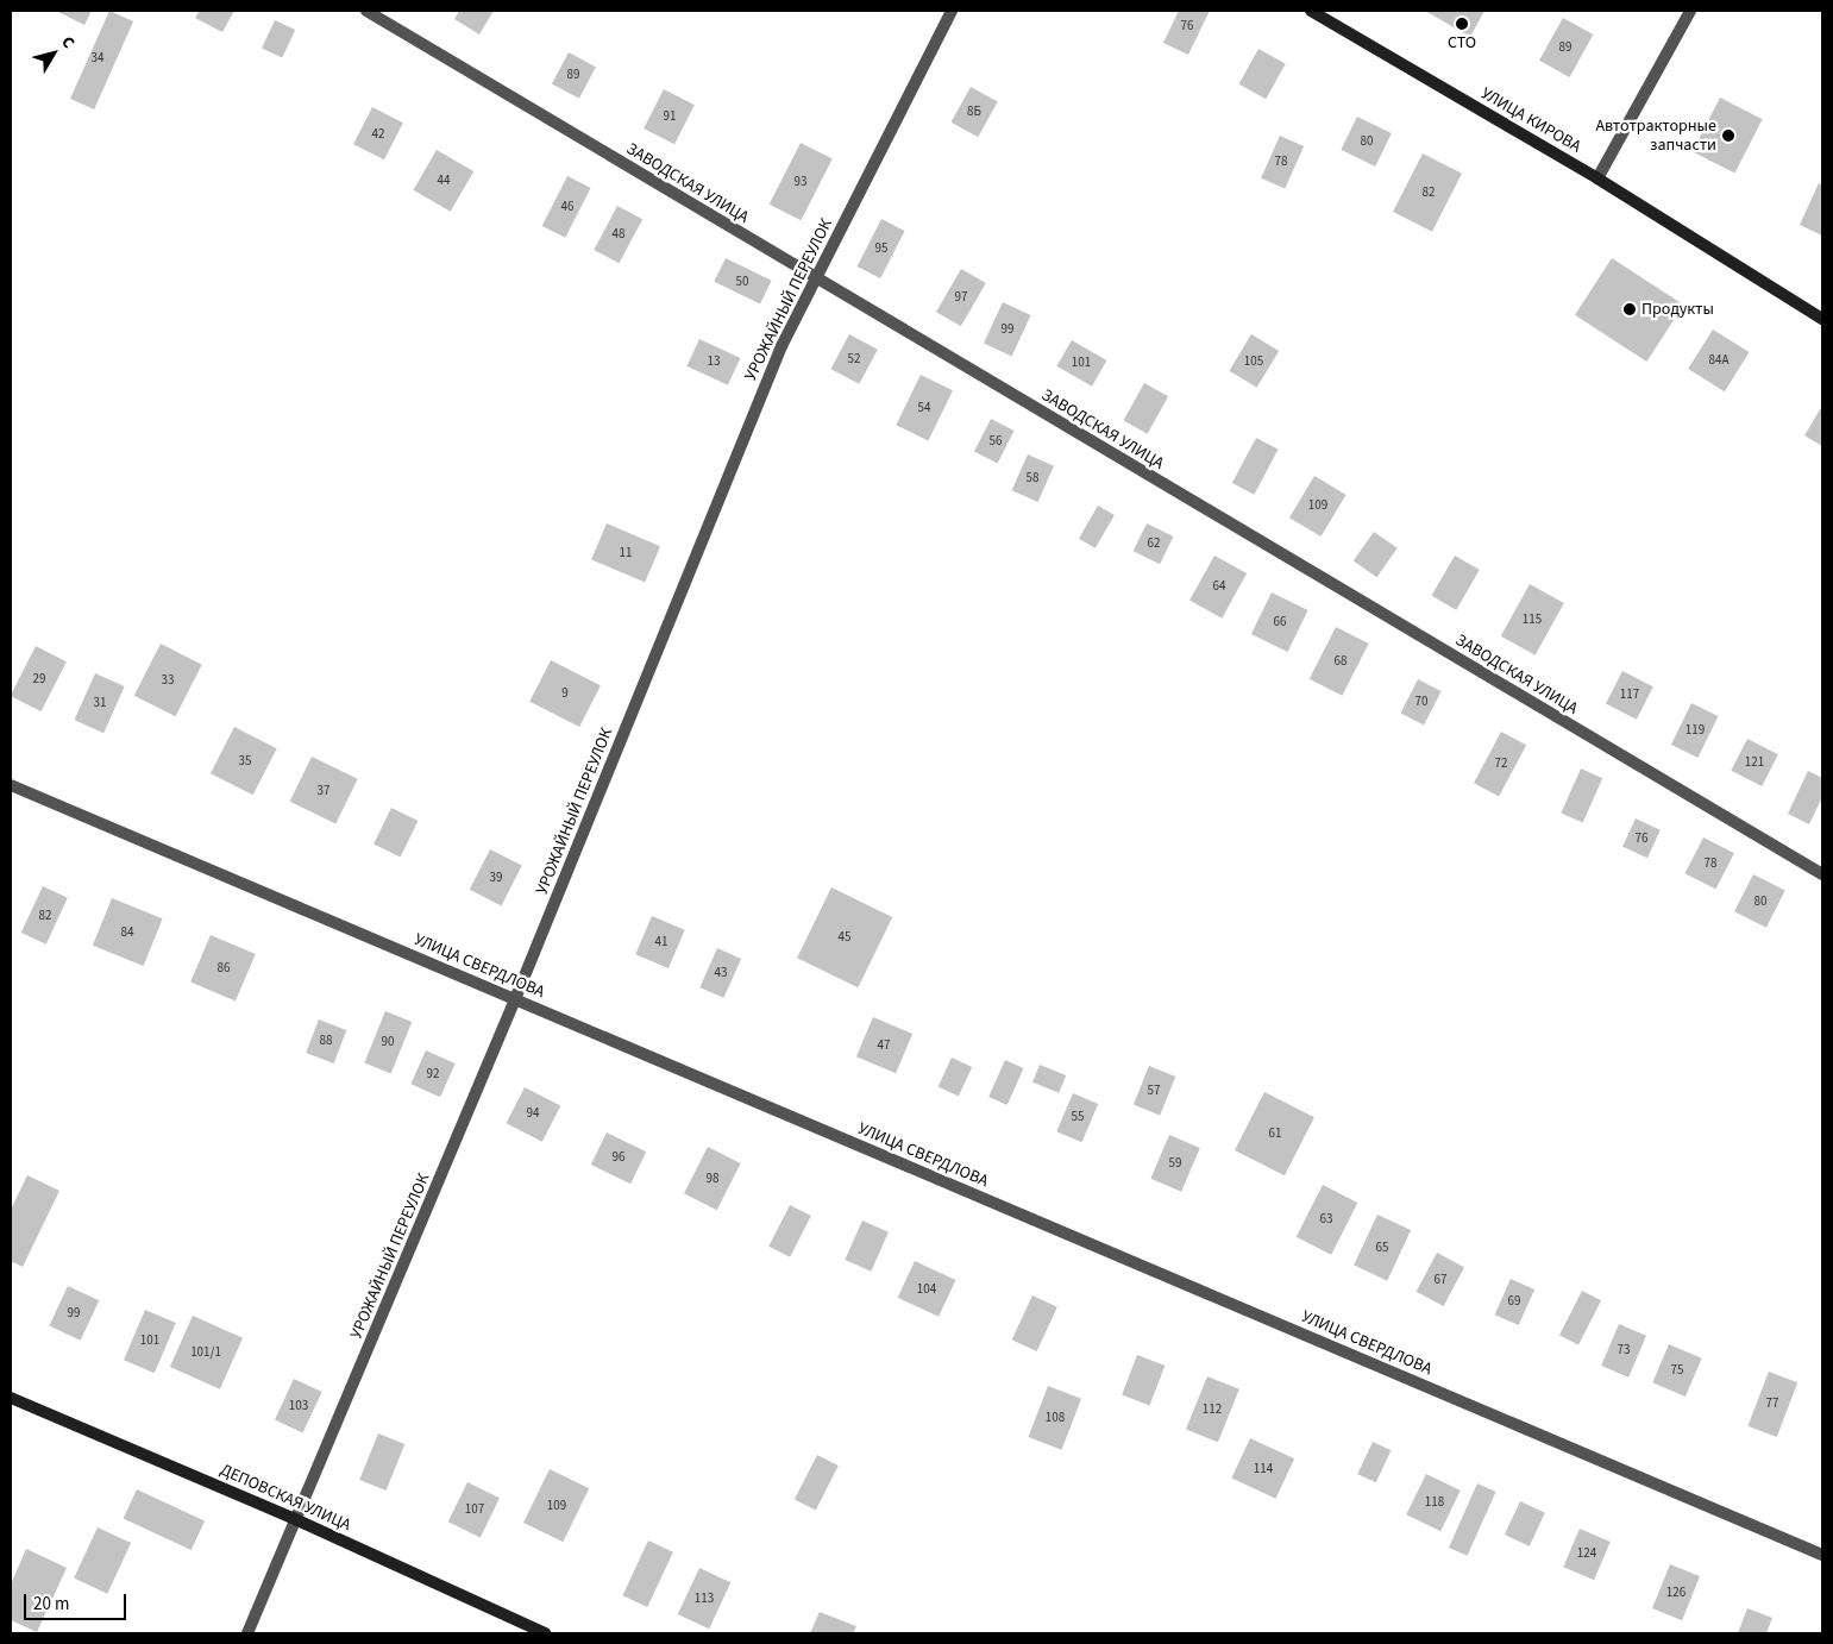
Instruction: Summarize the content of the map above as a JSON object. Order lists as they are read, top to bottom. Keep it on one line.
{"streets":{"street":["УЛИЦА КИРОВА","ЗАВОДСКАЯ УЛИЦА","УРОЖАЙНЫЙ ПЕРЕУЛОК","УЛИЦА СВЕРДЛОВА","ДЕПОВСКАЯ УЛИЦА"]},"crossings":[["ЗАВОДСКАЯ УЛИЦА","УРОЖАЙНЫЙ ПЕРЕУЛОК"],["УРОЖАЙНЫЙ ПЕРЕУЛОК","УЛИЦА СВЕРДЛОВА"],["УРОЖАЙНЫЙ ПЕРЕУЛОК","ДЕПОВСКАЯ УЛИЦА"]],"places":["СТО","Автотракторные запчасти","Продукты"],"house_numbers":["76","89","34","89","8Б","91","42","80","78","44","93","82","46","48","95","50","97","99","52","84А","13","105","101","54","56","58","109","62","11","64","115","66","68","29","33","9","117","70","31","119","35","121","72","37","76","78","39","80","82","84","45","41","86","43","88","90","47","92","57","94","55","61","96","59","98","63","65","67","104","69","99","101","73","101/1","75","77","103","112","108","114","118","109","107","124","126","113"],"scale_bar":"20 m","north":"top right"}
